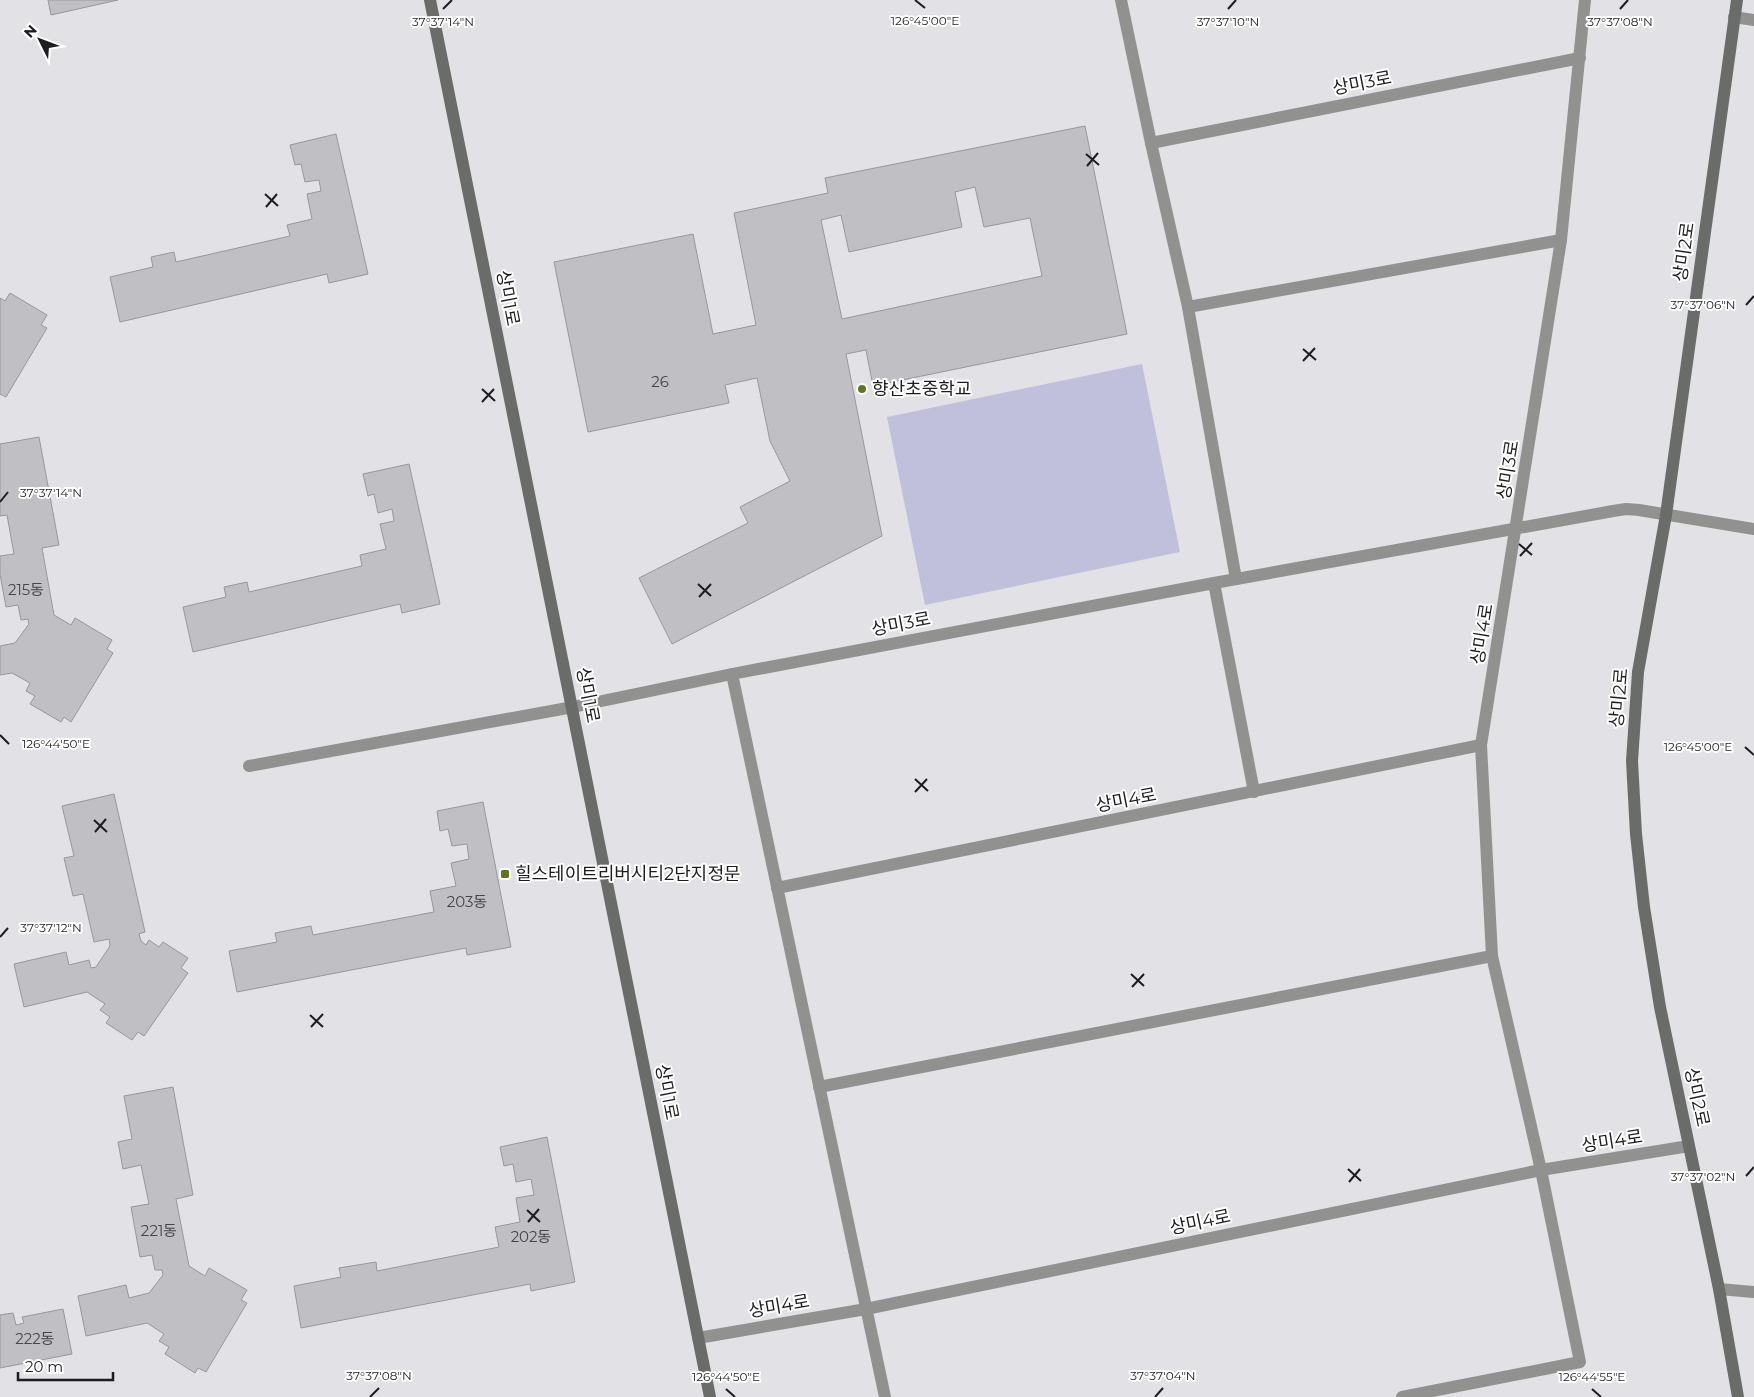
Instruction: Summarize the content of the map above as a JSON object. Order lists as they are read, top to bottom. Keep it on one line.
{"streets":{"street":["상미3로","상미2로","상미1로","상미4로"]},"crossings":[["상미3로","상미2로"],["상미3로","상미1로"],["상미3로","상미4로"],["상미2로","상미4로"],["상미1로","상미4로"]],"places":{"other":["향산초중학교"],"transit":["힐스테이트리버시티2단지정문"]},"house_numbers":["26","215동","203동","221동","202동","222동"],"scale_bar":"20 m","north":"top left","coordinates":["126°45'00\"E","37°37'14\"N","37°37'10\"N","37°37'08\"N","37°37'06\"N","126°44'50\"E","37°37'12\"N","37°37'02\"N","37°37'04\"N","126°44'55\"E"]}
